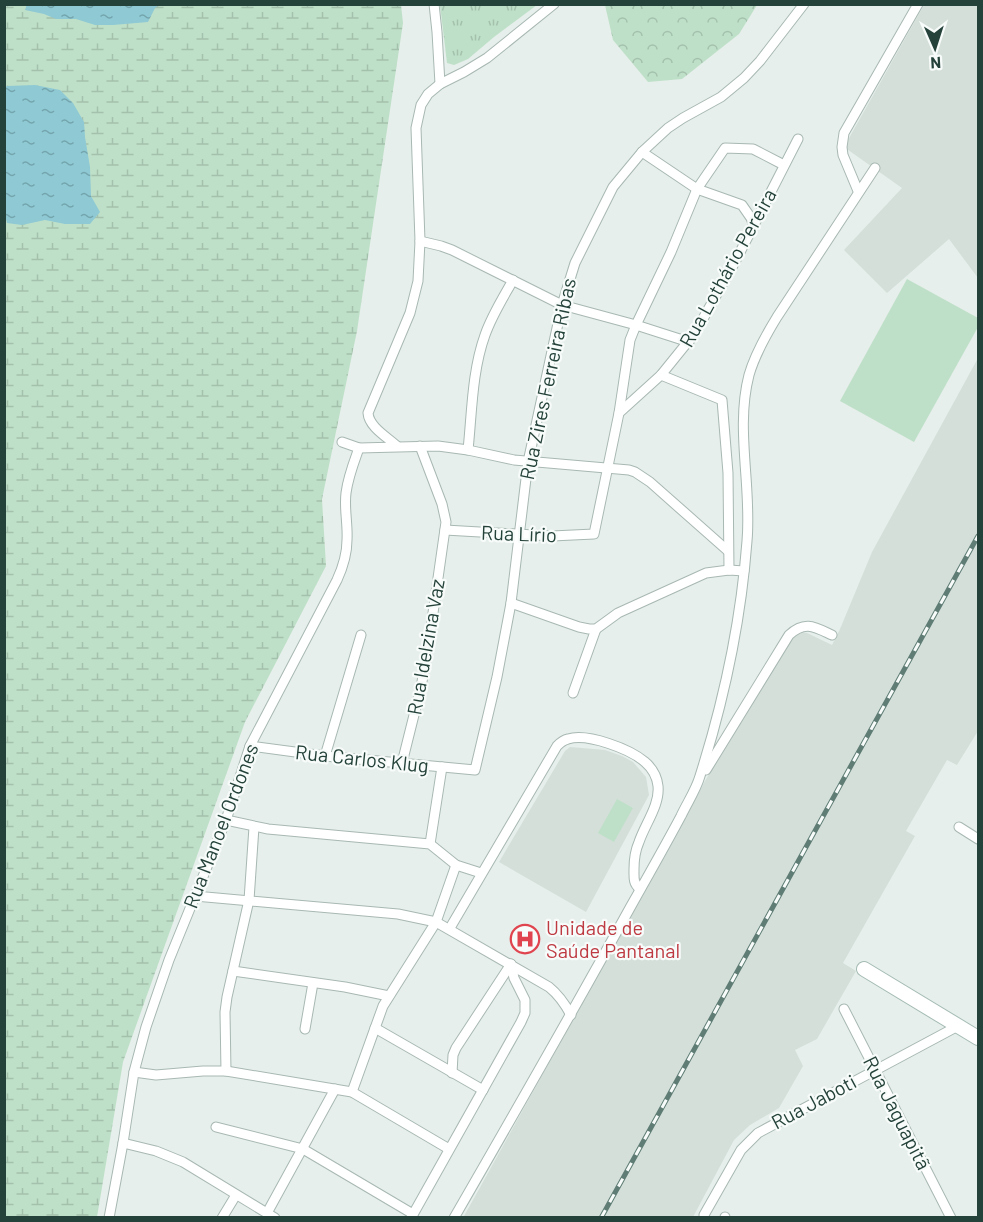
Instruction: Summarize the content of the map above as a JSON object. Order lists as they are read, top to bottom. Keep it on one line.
{"streets":{"street":["Rua Lothário Pereira","Rua Zires Ferreira Ribas","Rua Lírio","Rua Idelzina Vaz","Rua Carlos Klug","Rua Manoel Ordones","Rua Jaboti","Rua Jaguapitã"]},"crossings":[["Rua Zires Ferreira Ribas","Rua Lírio"],["Rua Zires Ferreira Ribas","Rua Carlos Klug"],["Rua Lírio","Rua Idelzina Vaz"],["Rua Idelzina Vaz","Rua Carlos Klug"],["Rua Carlos Klug","Rua Manoel Ordones"],["Rua Jaboti","Rua Jaguapitã"]],"places":{"hospital":["Unidade de Saúde Pantanal"]},"north":"bottom"}
